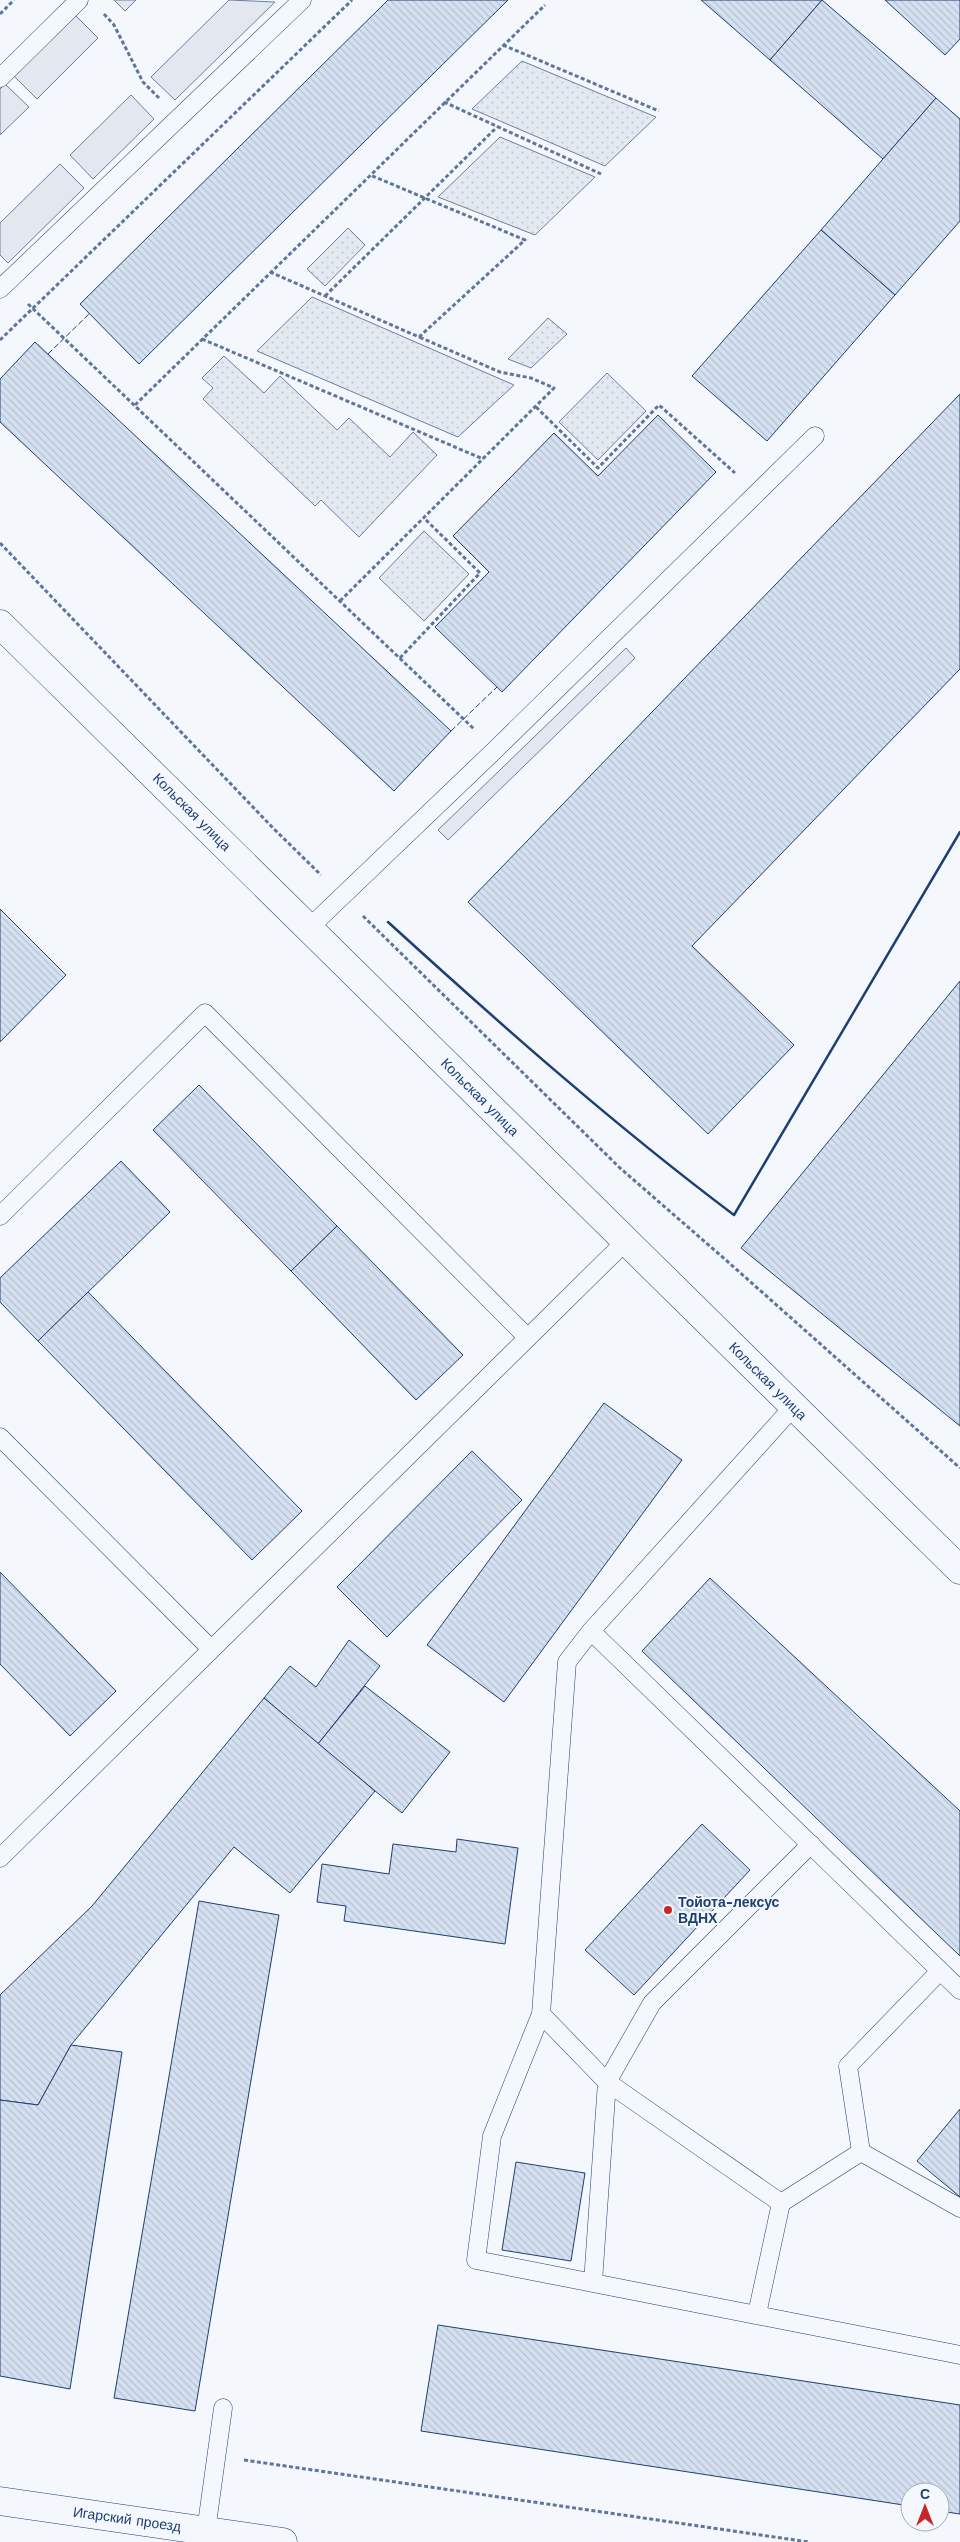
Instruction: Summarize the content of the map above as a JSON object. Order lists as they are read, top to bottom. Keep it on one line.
{"streets":{"main road":["Кольская улица","Игарский проезд"]},"places":["Тойота-лексус ВДНХ"],"north":"top"}
